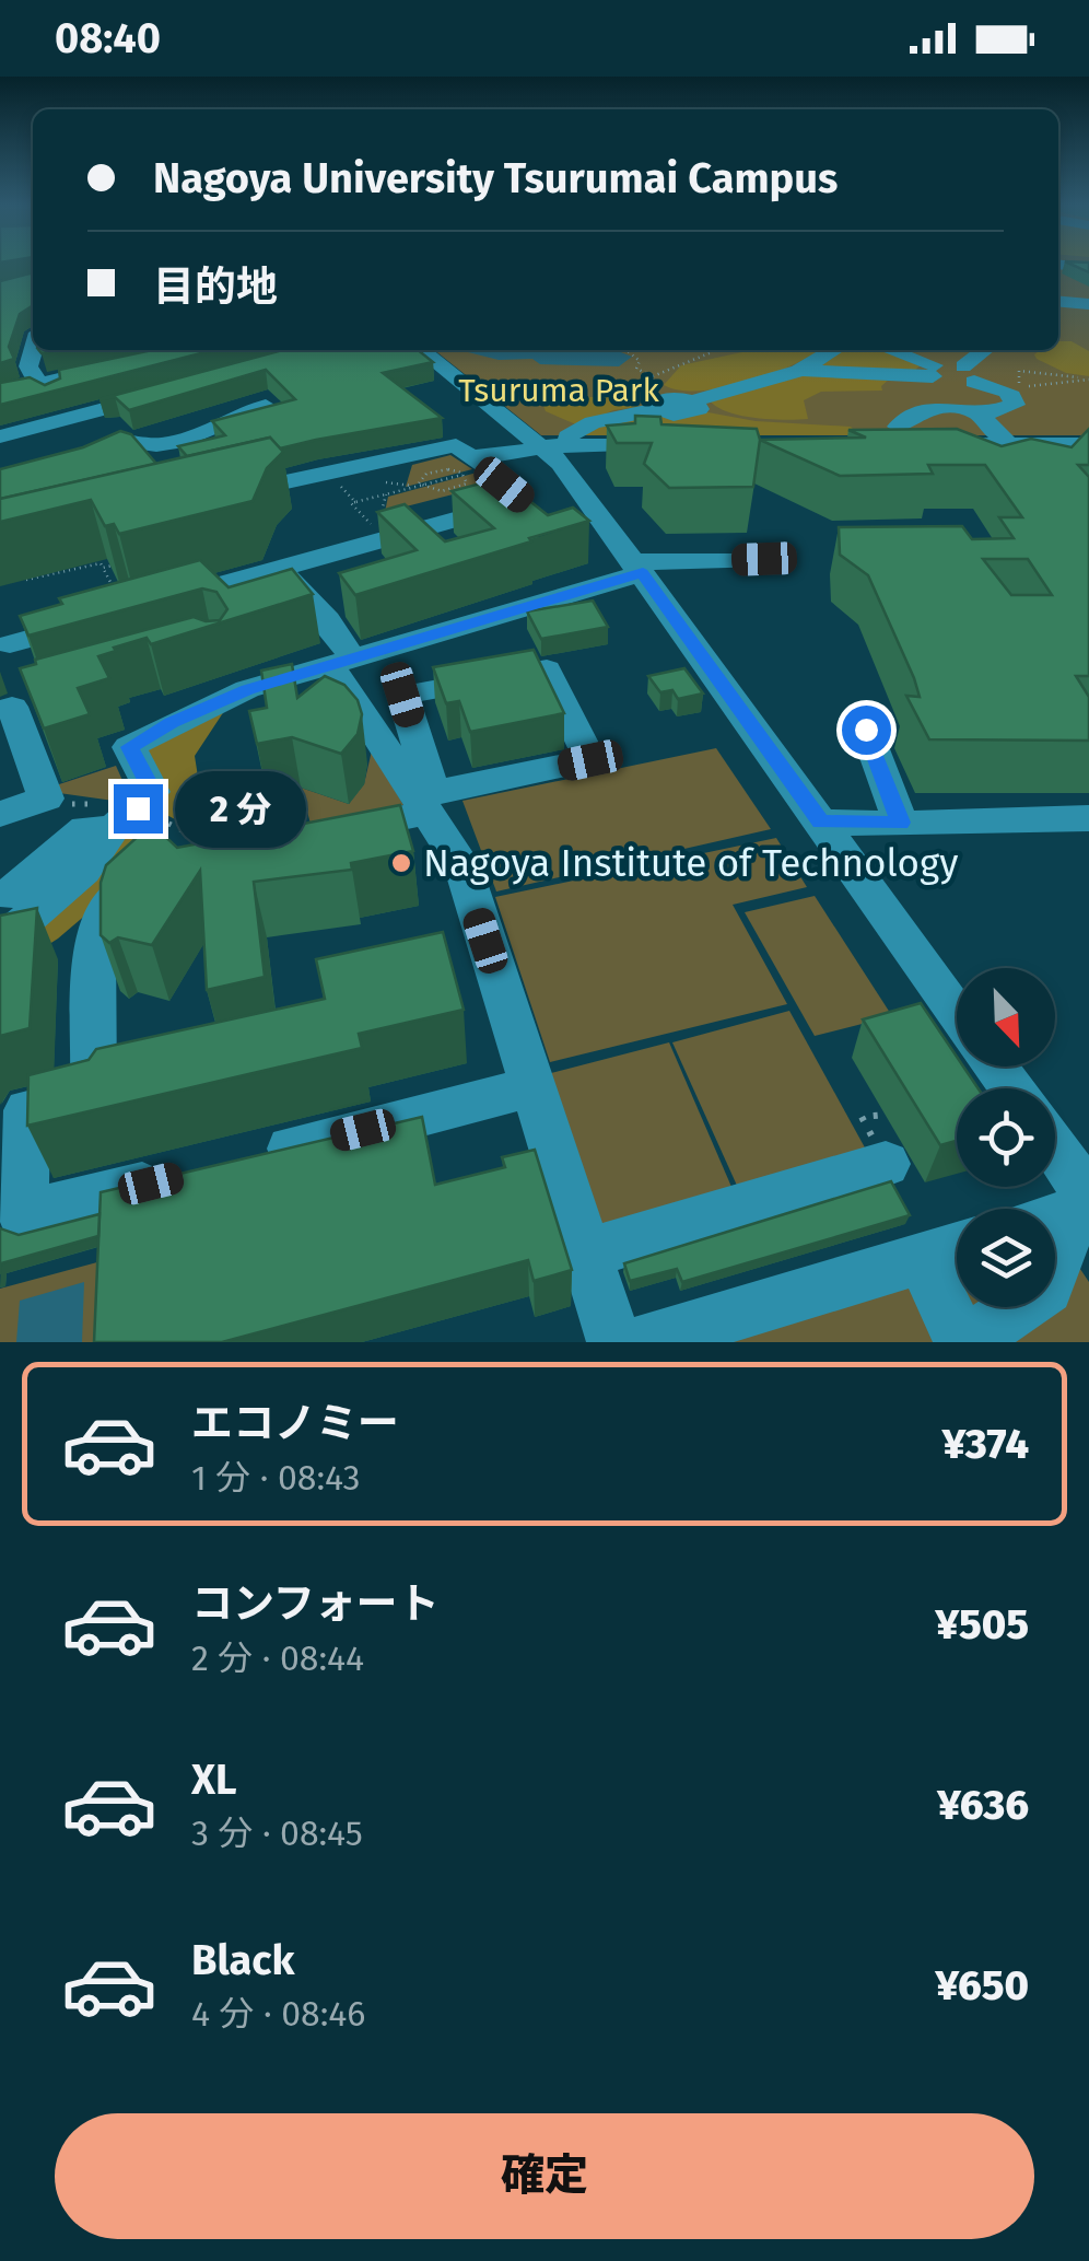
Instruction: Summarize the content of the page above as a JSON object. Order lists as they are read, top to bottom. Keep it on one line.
{"parks":["Tsuruma Park"],"places":["Nagoya Institute of Technology"],"north":"bottom right","page":{"status":"08:40","banner":["Nagoya University Tsurumai Campus","目的地"],"bubble":"2 分","list":[{"name":"エコノミー","note":"1 分 · 08:43","value":"¥374"},{"name":"コンフォート","note":"2 分 · 08:44","value":"¥505"},{"name":"XL","note":"3 分 · 08:45","value":"¥636"},{"name":"Black","note":"4 分 · 08:46","value":"¥650"}],"buttons":"確定"}}
